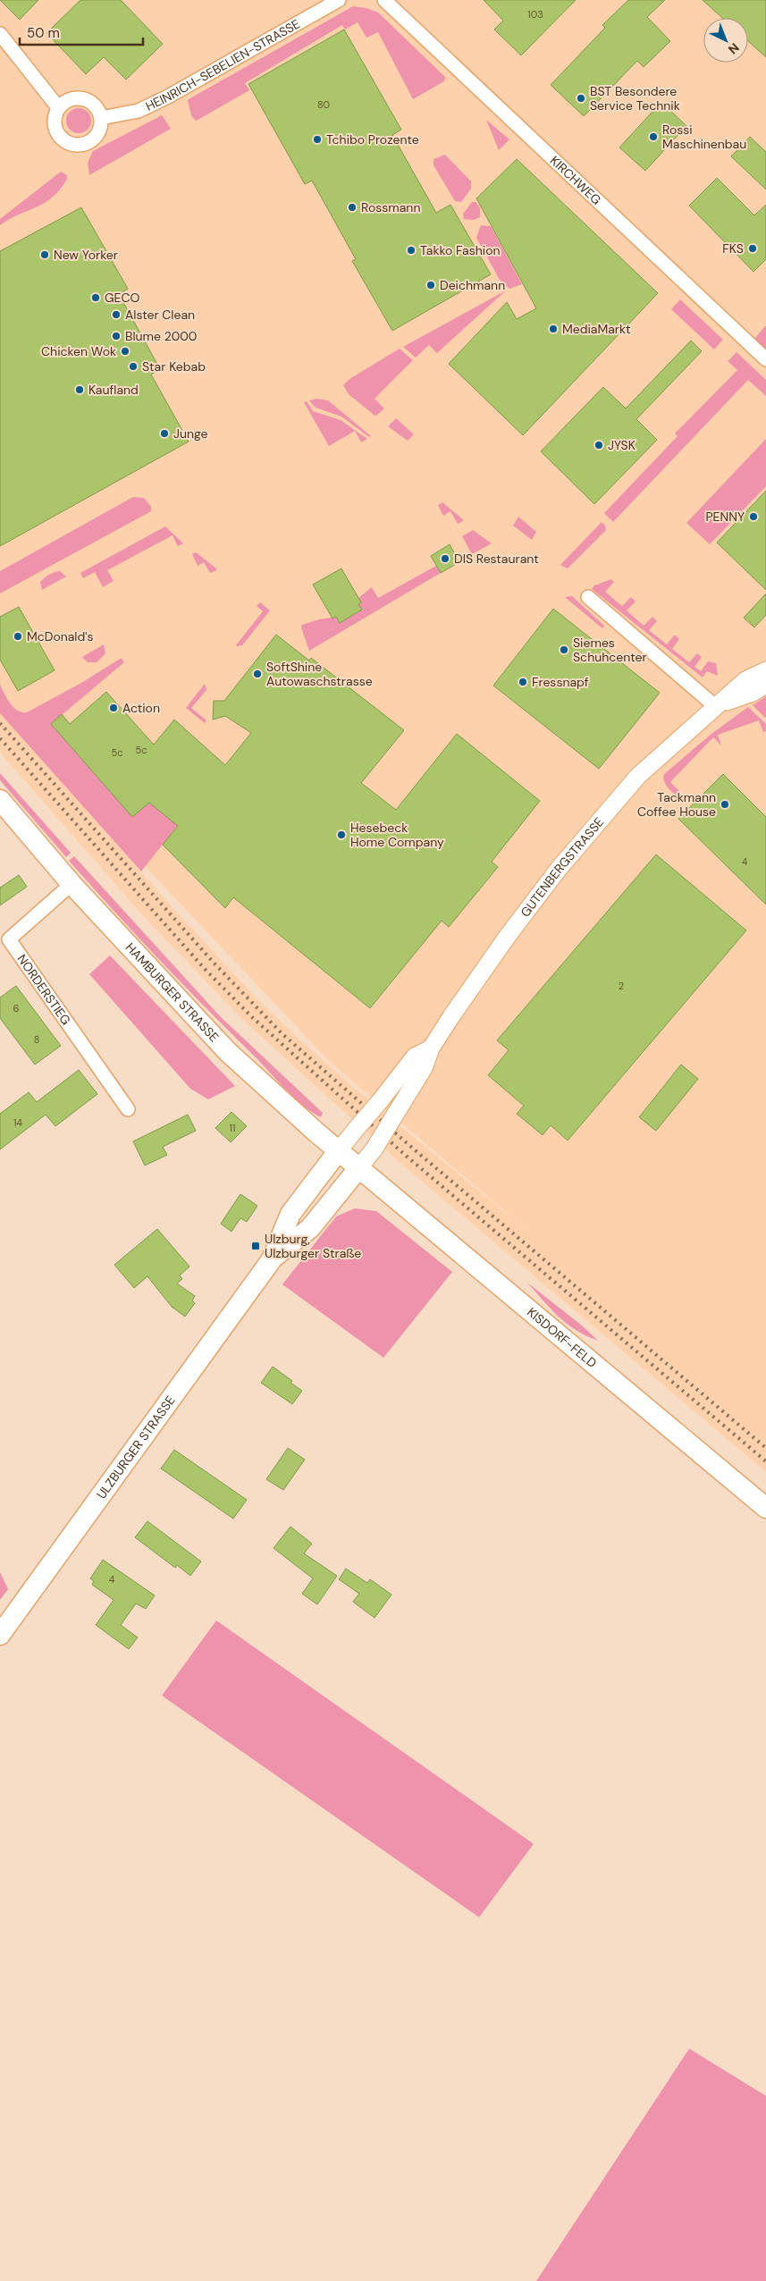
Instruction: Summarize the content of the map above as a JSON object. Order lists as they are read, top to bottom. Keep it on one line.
{"streets":{"main road":["HAMBURGER STRASSE","KISDORF-FELD","ULZBURGER STRASSE"],"street":["HEINRICH-SEBELIEN-STRASSE","KIRCHWEG","GUTENBERGSTRASSE","NORDERSTIEG"]},"crossings":[["GUTENBERGSTRASSE","HAMBURGER STRASSE"],["GUTENBERGSTRASSE","KISDORF-FELD"],["GUTENBERGSTRASSE","ULZBURGER STRASSE"],["NORDERSTIEG","HAMBURGER STRASSE"],["HAMBURGER STRASSE","KISDORF-FELD"],["HAMBURGER STRASSE","ULZBURGER STRASSE"],["KISDORF-FELD","ULZBURGER STRASSE"]],"places":{"other":["BST Besondere Service Technik","Rossi Maschinenbau","Tchibo Prozente","Rossmann","FKS","Takko Fashion","New Yorker","Deichmann","GECO","Alster Clean","MediaMarkt","Blume 2000","Chicken Wok","Star Kebab","Kaufland","Junge","JYSK","PENNY","DIS Restaurant","McDonald's","Siemes Schuhcenter","SoftShine Autowaschstrasse","Fressnapf","Action","Tackmann Coffee House","Hesebeck Home Company"],"transit":["Ulzburg, Ulzburger Straße"]},"house_numbers":["103","80","5c","5c","4","2","6","8","14","11","4"],"scale_bar":"50 m","north":"bottom right"}
